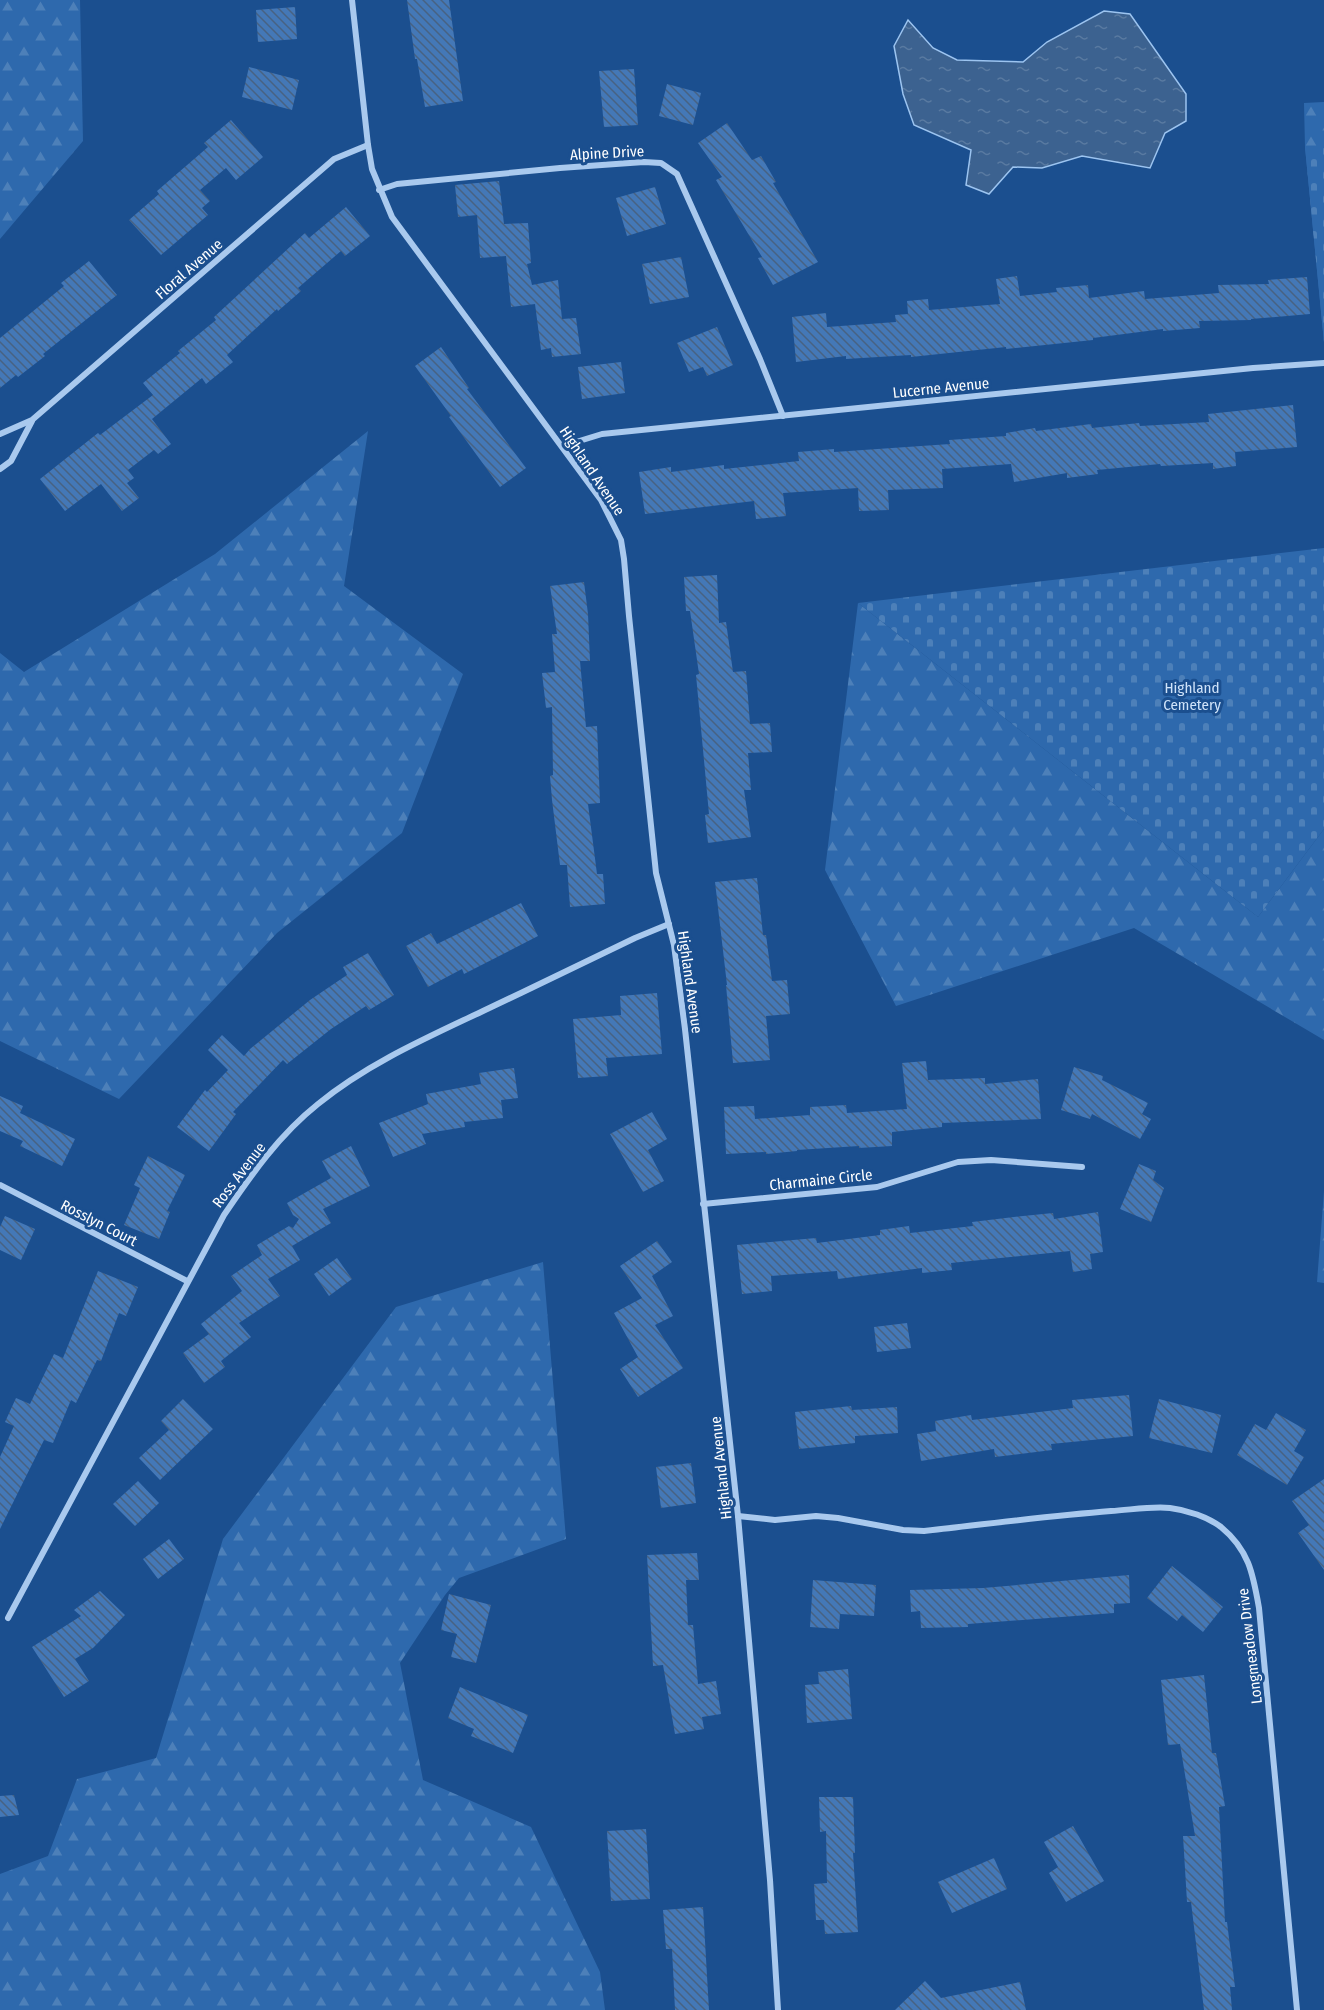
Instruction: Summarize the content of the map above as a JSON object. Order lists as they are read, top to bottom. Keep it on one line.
{"streets":{"street":["Alpine Drive","Floral Avenue","Lucerne Avenue","Highland Avenue","Ross Avenue","Charmaine Circle","Rosslyn Court","Longmeadow Drive"]},"crossings":[["Alpine Drive","Lucerne Avenue"],["Alpine Drive","Highland Avenue"],["Floral Avenue","Highland Avenue"],["Lucerne Avenue","Highland Avenue"],["Highland Avenue","Ross Avenue"],["Highland Avenue","Charmaine Circle"],["Highland Avenue","Longmeadow Drive"],["Ross Avenue","Rosslyn Court"]],"parks":["Highland Cemetery"]}
